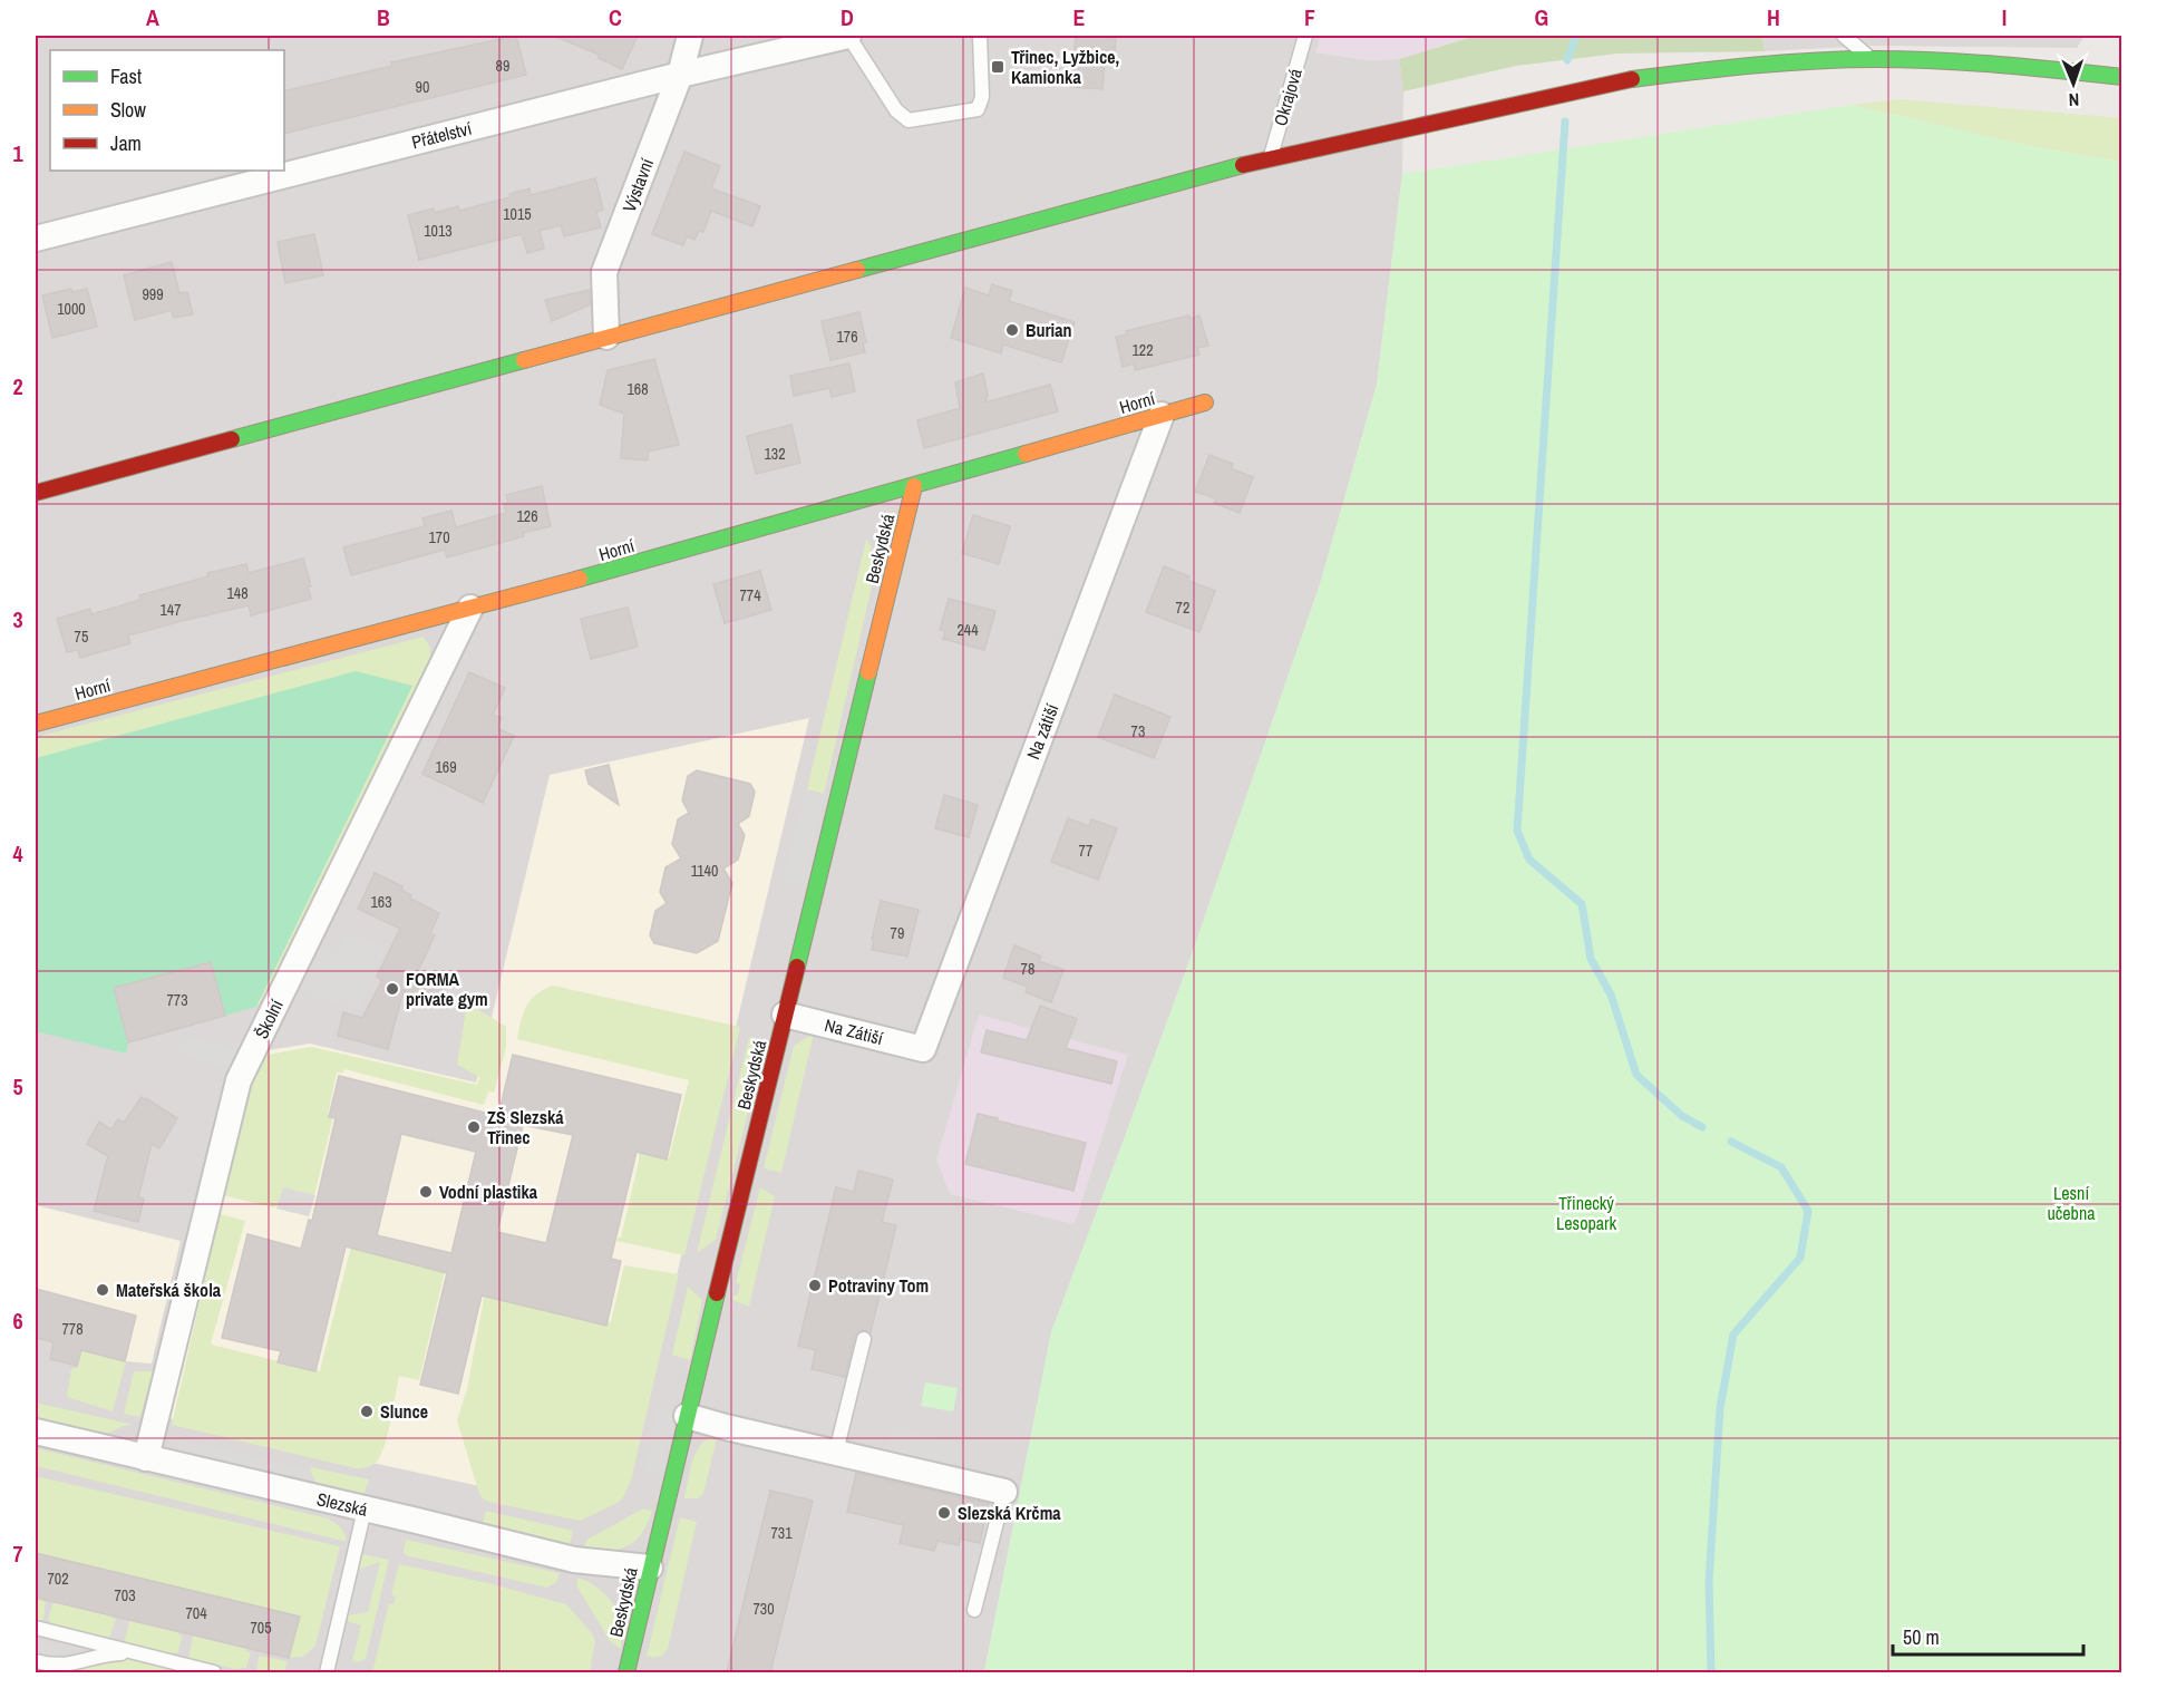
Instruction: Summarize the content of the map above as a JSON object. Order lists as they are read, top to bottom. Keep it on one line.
{"streets":{"street":["Přátelství","Výstavní","Horní","Beskydská","Na zátiší","Školní","Na Zátiší","Slezská"],"lane":["Okrajová"]},"crossings":[["Přátelství","Výstavní"],["Horní","Beskydská"],["Horní","Na zátiší"],["Horní","Školní"],["Beskydská","Na Zátiší"],["Beskydská","Slezská"],["Na zátiší","Na Zátiší"],["Školní","Slezská"]],"parks":["Lesní učebna","Třinecký Lesopark"],"places":{"transit":["Třinec, Lyžbice, Kamionka"],"other":["Burian","FORMA private gym","ZŠ Slezská Třinec","Vodní plastika","Potraviny Tom","Mateřská škola","Slunce","Slezská Krčma"]},"house_numbers":["89","90","1015","1013","999","1000","176","122","168","132","126","170","148","774","72","147","244","75","73","169","77","1140","163","79","78","773","778","731","702","703","730","704","705"],"legend":["Fast","Slow","Jam"],"scale_bar":"50 m","north":"bottom","grid":{"columns":["A","B","C","D","E","F","G","H","I"],"rows":["1","2","3","4","5","6","7"]}}
